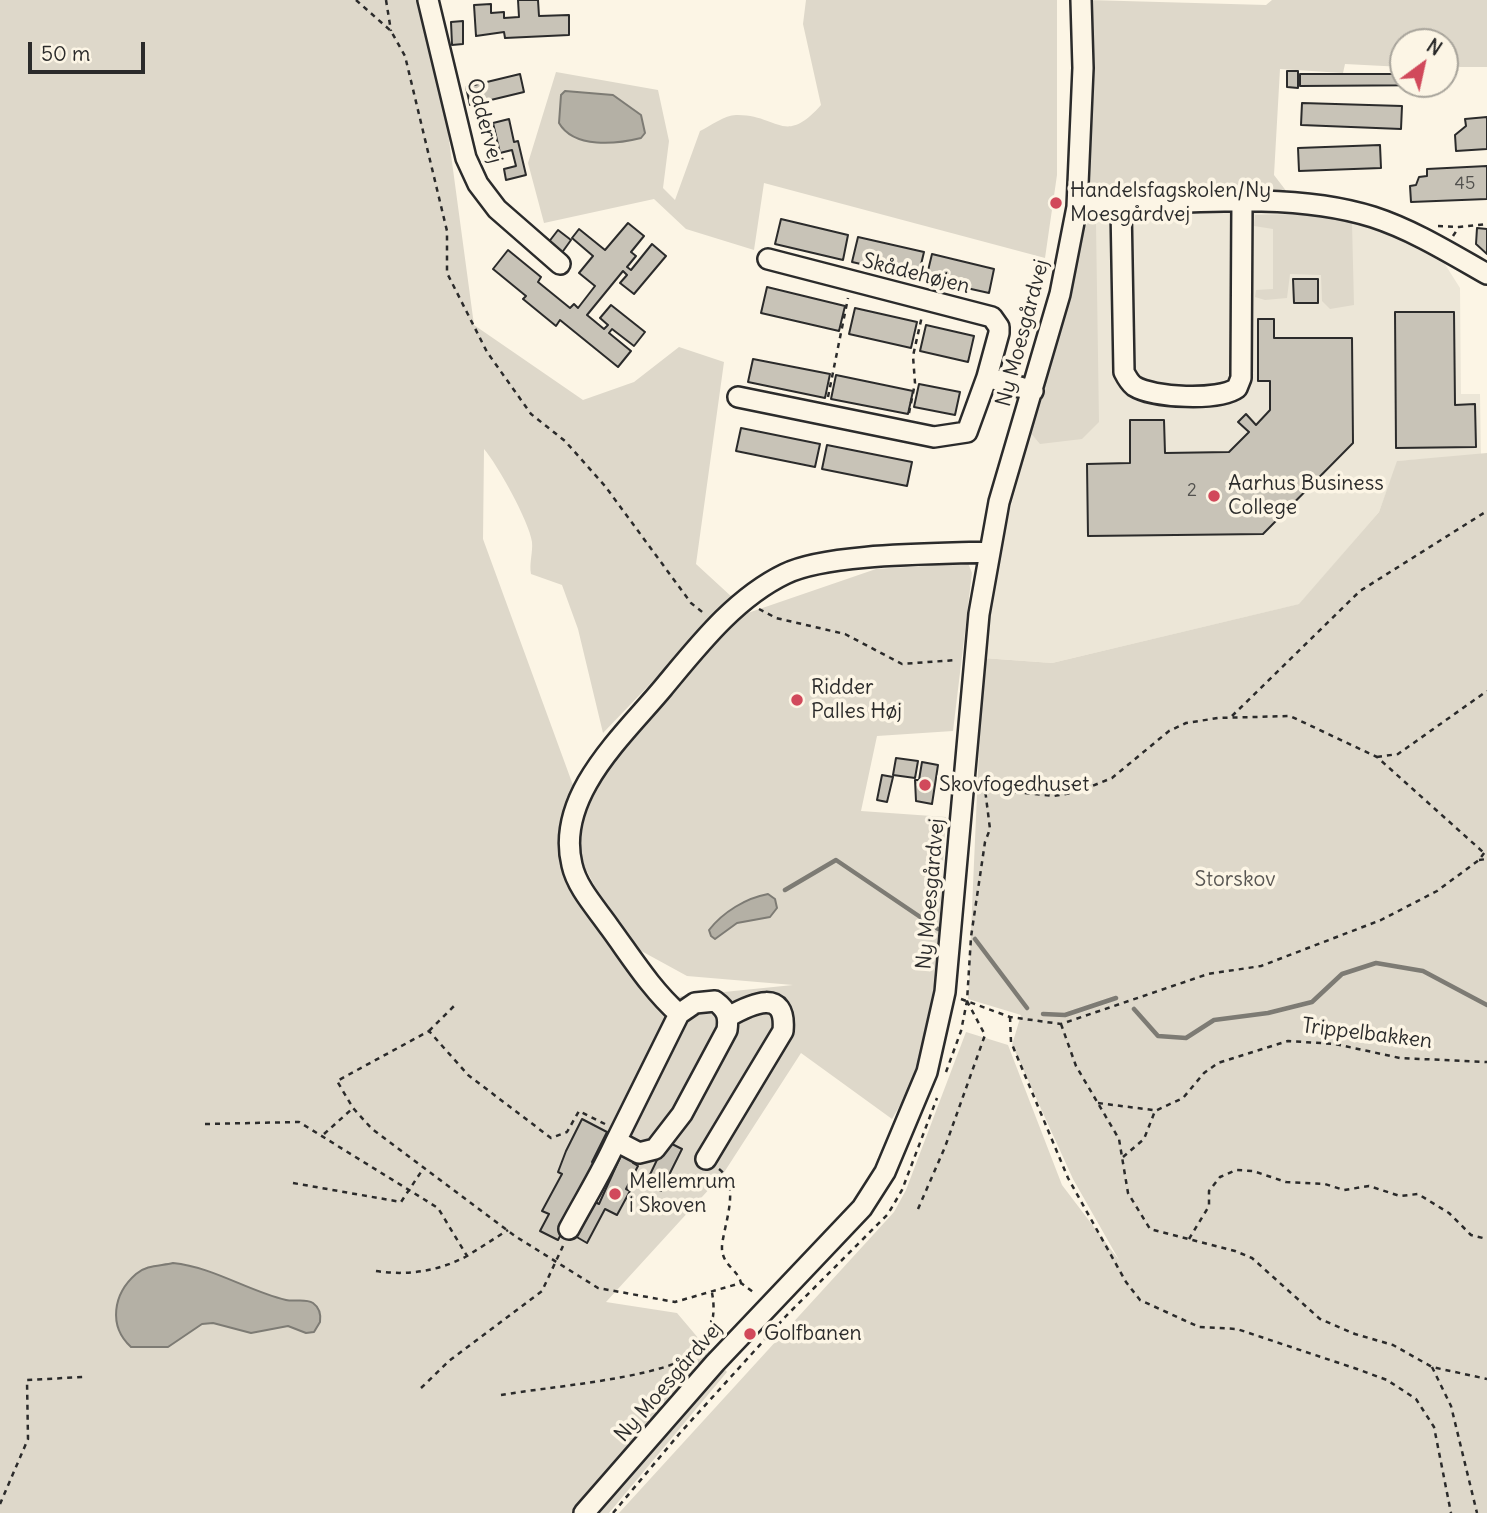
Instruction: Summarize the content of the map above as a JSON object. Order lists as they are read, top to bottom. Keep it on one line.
{"streets":{"street":["Oddervej","Skådehøjen","Ny Moesgårdvej"],"path":["Trippelbakken"]},"parks":["Storskov"],"places":["Handelsfagskolen/Ny Moesgårdvej","Aarhus Business College","Ridder Palles Høj","Skovfogedhuset","Mellemrum i Skoven","Golfbanen"],"house_numbers":["45","2"],"scale_bar":"50 m","north":"top right"}
